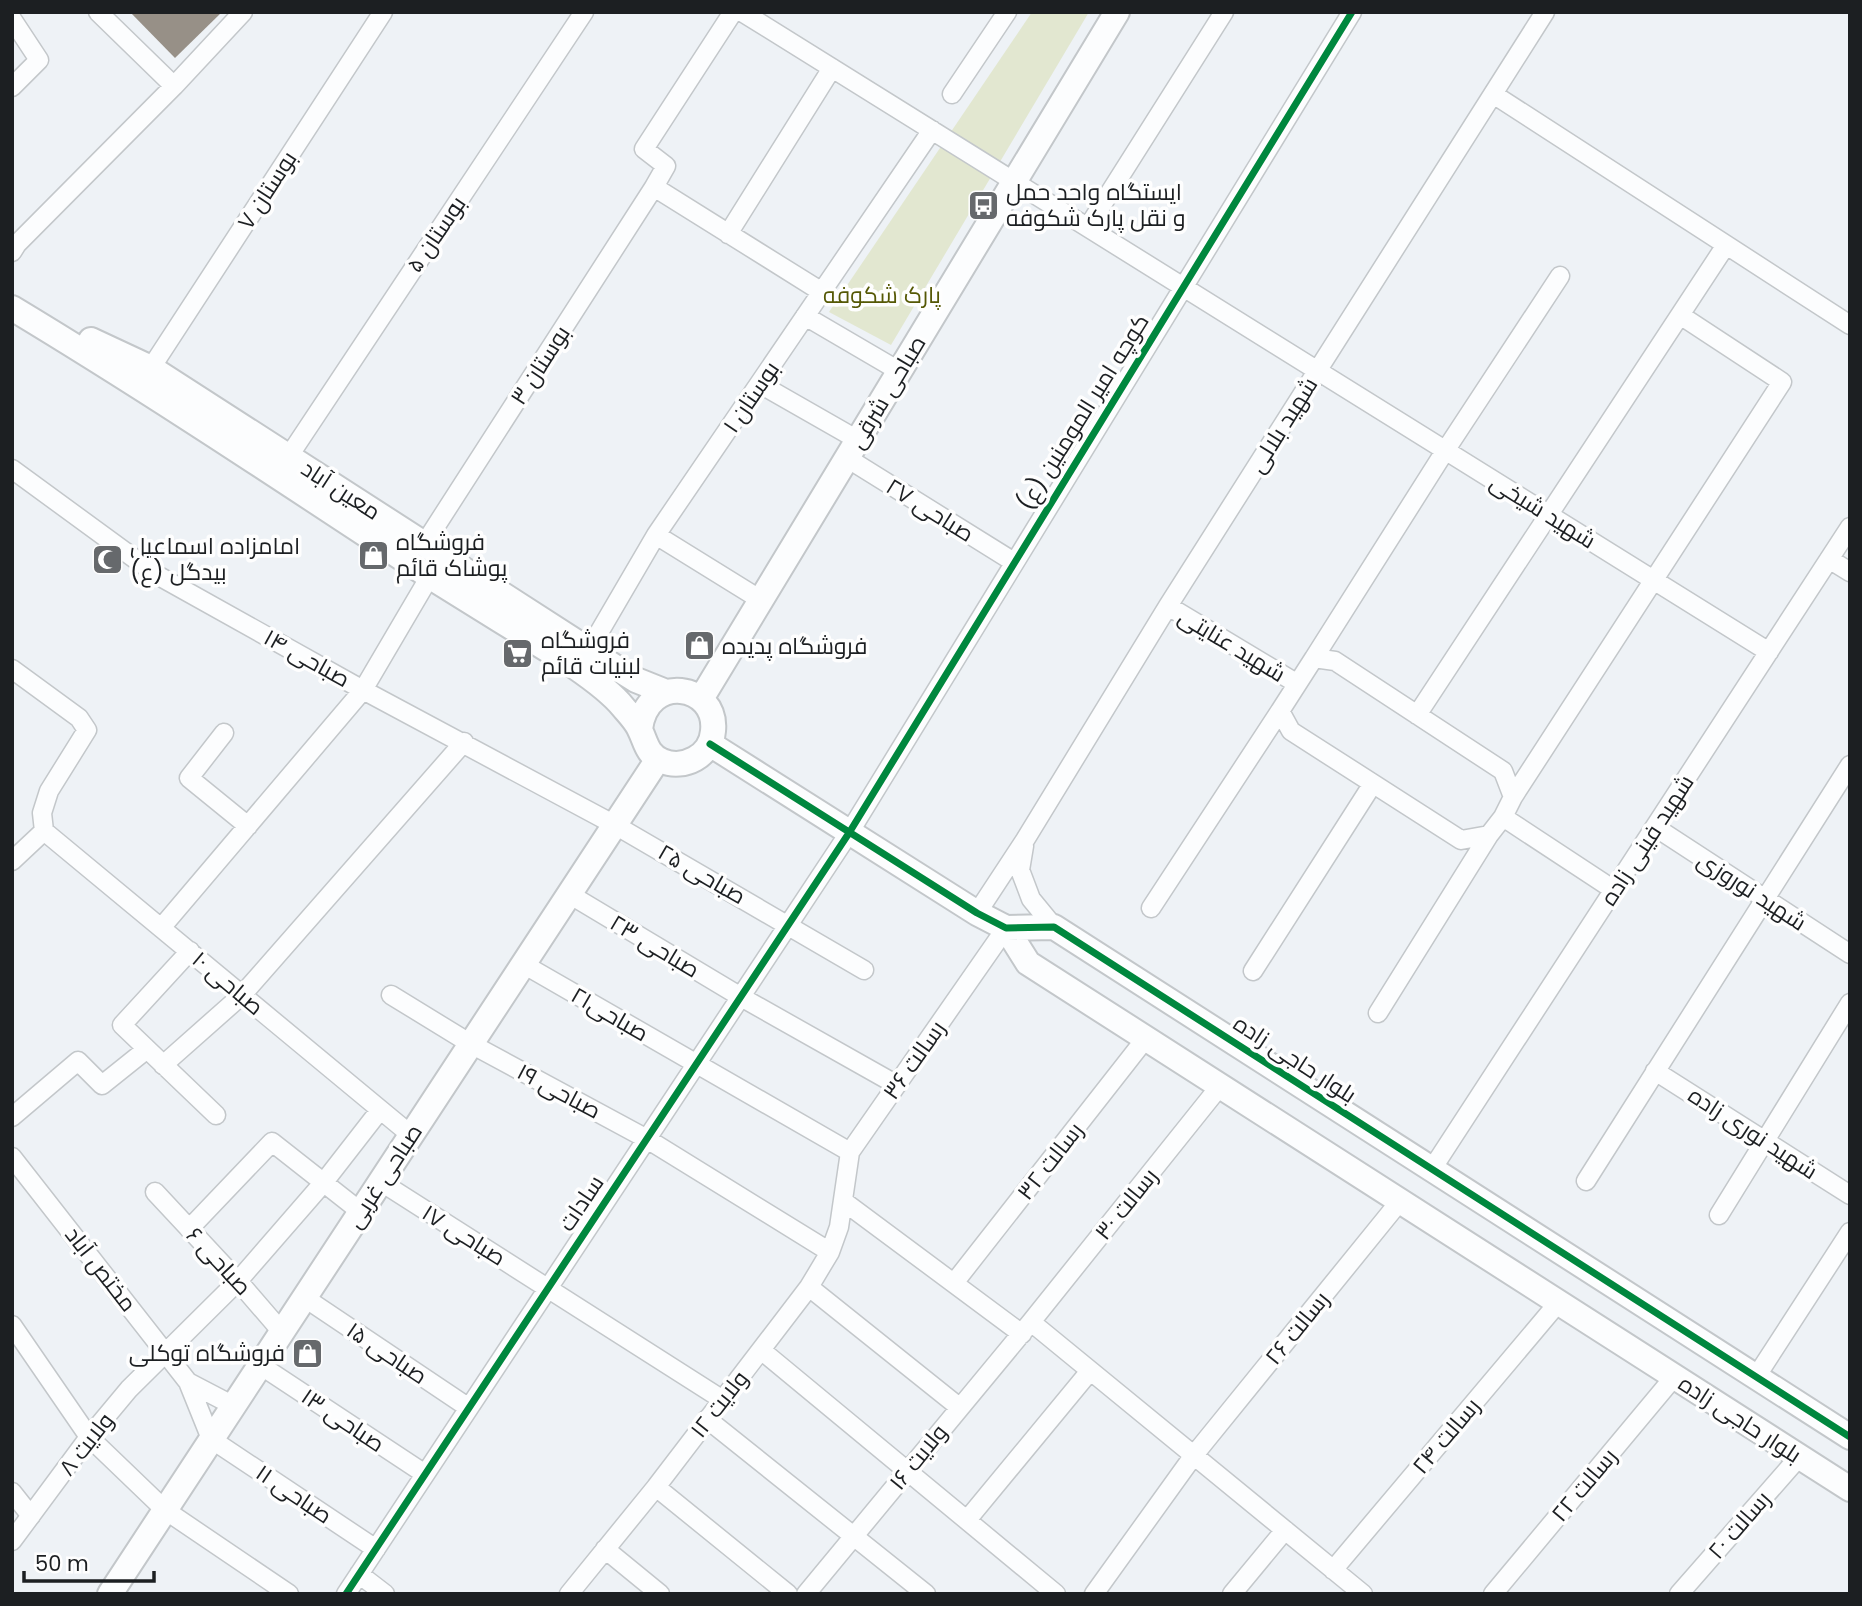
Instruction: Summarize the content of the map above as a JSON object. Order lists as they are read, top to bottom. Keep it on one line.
{"streets":{"street":["بوستان ۷","بوستان ۵","بوستان ۳","صباحی شرقی","بوستان ۱","کوچه امیر المومنین (ع)","شهید بلالی","معین آباد","صباحی ۲۷","شهید شیخی","شهید عنایتی","صباحی ۱۴","شهید فینی زاده","صباحی ۲۵","شهید نوروزی","صباحی ۲۳","صباحی ۱۰","صباحی۲۱","بلوار حاجی زاده","رسالت ۳۶","صباحی ۱۹","شهید نوری زاده","رسالت ۳۲","صباحی غربی","سادات","رسالت ۳۰","صباحی ۱۷","صباحی ۶","مختص آباد","رسالت ۲۶","صباحی ۱۵","ولایت ۱۲","صباحی ۱۳","رسالت ۲۴","ولایت ۸","ولایت ۱۶","رسالت ۲۲","صباحی ۱۱","رسالت ۲۰"]},"crossings":[["بوستان ۷","معین آباد"],["بوستان ۵","معین آباد"],["بوستان ۳","معین آباد"],["صباحی شرقی","معین آباد"],["صباحی شرقی","صباحی ۲۷"],["صباحی شرقی","شهید شیخی"],["صباحی شرقی","صباحی غربی"],["بوستان ۱","معین آباد"],["بوستان ۱","صباحی ۲۷"],["بوستان ۱","شهید شیخی"],["کوچه امیر المومنین (ع)","صباحی ۲۷"],["کوچه امیر المومنین (ع)","شهید شیخی"],["کوچه امیر المومنین (ع)","سادات"],["شهید بلالی","شهید شیخی"],["شهید بلالی","شهید عنایتی"],["معین آباد","صباحی غربی"],["شهید شیخی","شهید فینی زاده"],["صباحی ۱۴","صباحی ۲۵"],["صباحی ۱۴","صباحی غربی"],["شهید فینی زاده","شهید نوروزی"],["شهید فینی زاده","بلوار حاجی زاده"],["صباحی ۲۵","صباحی غربی"],["صباحی ۲۵","سادات"],["صباحی ۲۳","رسالت ۳۶"],["صباحی ۲۳","صباحی غربی"],["صباحی ۲۳","سادات"],["صباحی ۱۰","صباحی غربی"],["صباحی ۱۰","ولایت ۸"],["صباحی۲۱","رسالت ۳۶"],["صباحی۲۱","صباحی غربی"],["صباحی۲۱","سادات"],["بلوار حاجی زاده","رسالت ۳۶"],["بلوار حاجی زاده","رسالت ۳۲"],["بلوار حاجی زاده","رسالت ۳۰"],["بلوار حاجی زاده","رسالت ۲۶"],["بلوار حاجی زاده","رسالت ۲۴"],["بلوار حاجی زاده","رسالت ۲۲"],["بلوار حاجی زاده","رسالت ۲۰"],["رسالت ۳۶","ولایت ۱۲"],["صباحی ۱۹","صباحی غربی"],["صباحی ۱۹","سادات"],["صباحی ۱۹","ولایت ۱۲"],["صباحی غربی","صباحی ۱۷"],["صباحی غربی","صباحی ۶"],["صباحی غربی","صباحی ۱۵"],["صباحی غربی","صباحی ۱۳"],["صباحی غربی","صباحی ۱۱"],["سادات","صباحی ۱۷"],["سادات","صباحی ۱۵"],["سادات","صباحی ۱۳"],["سادات","صباحی ۱۱"],["رسالت ۳۰","ولایت ۱۶"],["صباحی ۱۷","ولایت ۱۲"],["صباحی ۶","ولایت ۸"],["مختص آباد","ولایت ۸"]],"parks":["پارک شکوفه"],"places":{"bus stop":["ایستگاه واحد حمل و نقل پارک شکوفه"],"shop":["فروشگاه پوشاک قائم","فروشگاه پدیده","فروشگاه توکلی"],"mosque":["امامزاده اسماعیل (ع) بیدگل"],"supermarket":["فروشگاه لبنیات قائم"]},"scale_bar":"50 m"}
